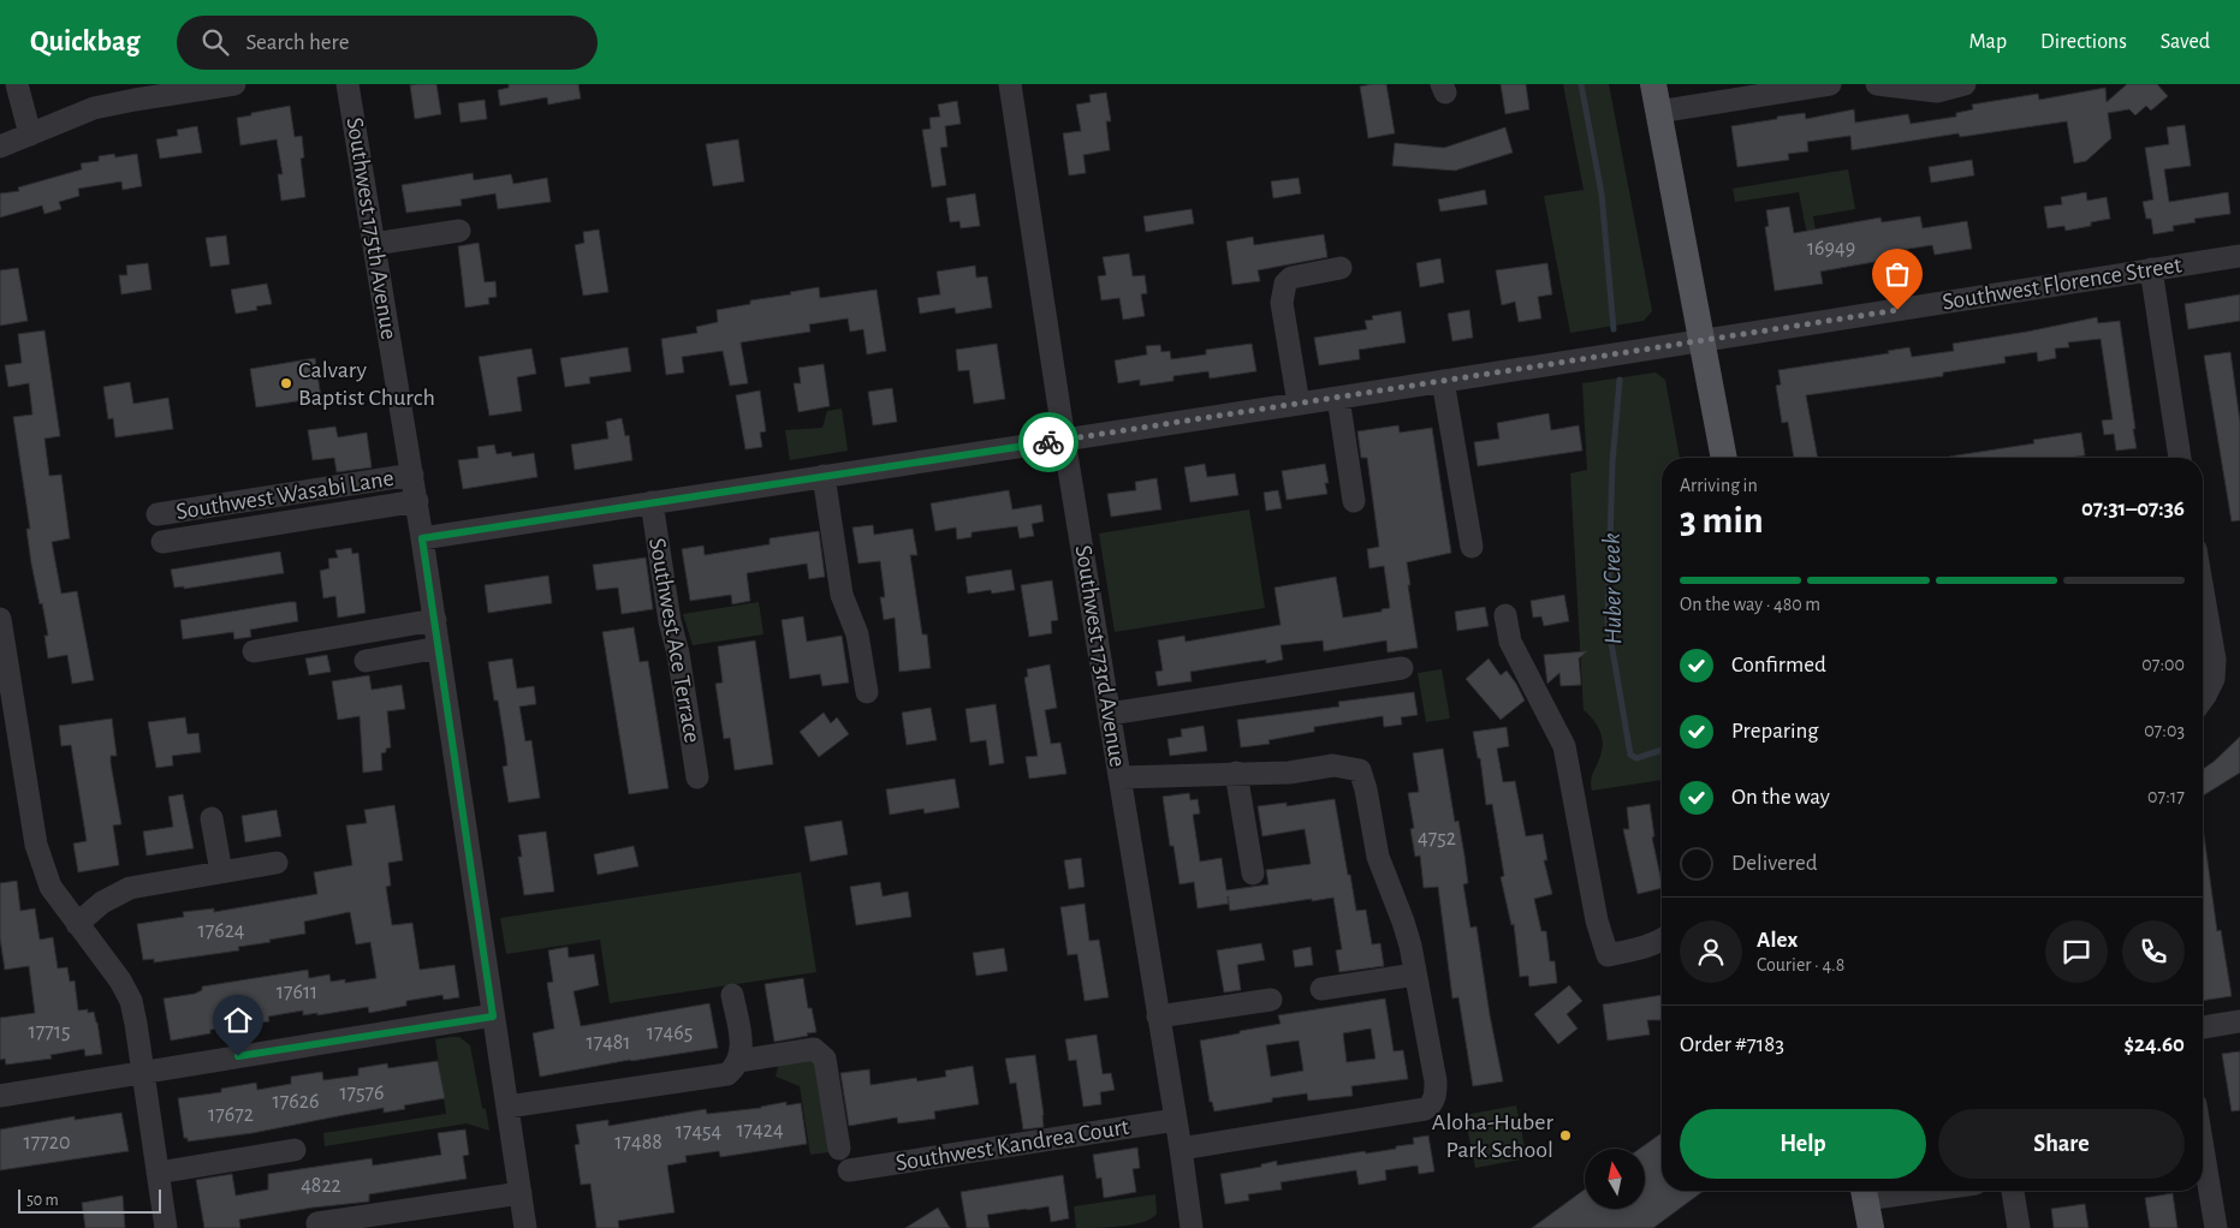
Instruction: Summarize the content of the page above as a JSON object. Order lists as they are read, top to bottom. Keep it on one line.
{"streets":{"street":["Southwest 175th Avenue","Southwest Florence Street","Southwest Wasabi Lane","Southwest Ace Terrace","Southwest 173rd Avenue","Southwest Kandrea Court"]},"crossings":[["Southwest 175th Avenue","Southwest Florence Street"],["Southwest 175th Avenue","Southwest Wasabi Lane"],["Southwest Florence Street","Southwest Ace Terrace"],["Southwest Florence Street","Southwest 173rd Avenue"],["Southwest 173rd Avenue","Southwest Kandrea Court"]],"water":["Huber Creek"],"places":["Calvary Baptist Church","Aloha-Huber Park School"],"house_numbers":["16949","4752","17624","17611","17715","17465","17481","17576","17626","17672","17424","17454","17720","17488","4822"],"scale_bar":"50 m","north":"top","page":{"header":"Quickbag","search":"Search here","nav":["Map","Directions","Saved"],"heading":["3 min","Arriving in","07:31–07:36"],"panel":["Alex","Courier · 4.8","Order #7183","$24.60"],"bar":"On the way · 480 m","list":[["Confirmed","07:00"],["Preparing","07:03"],["On the way","07:17"],"Delivered"],"buttons":["Help","Share"],"scale":"50 m"}}
